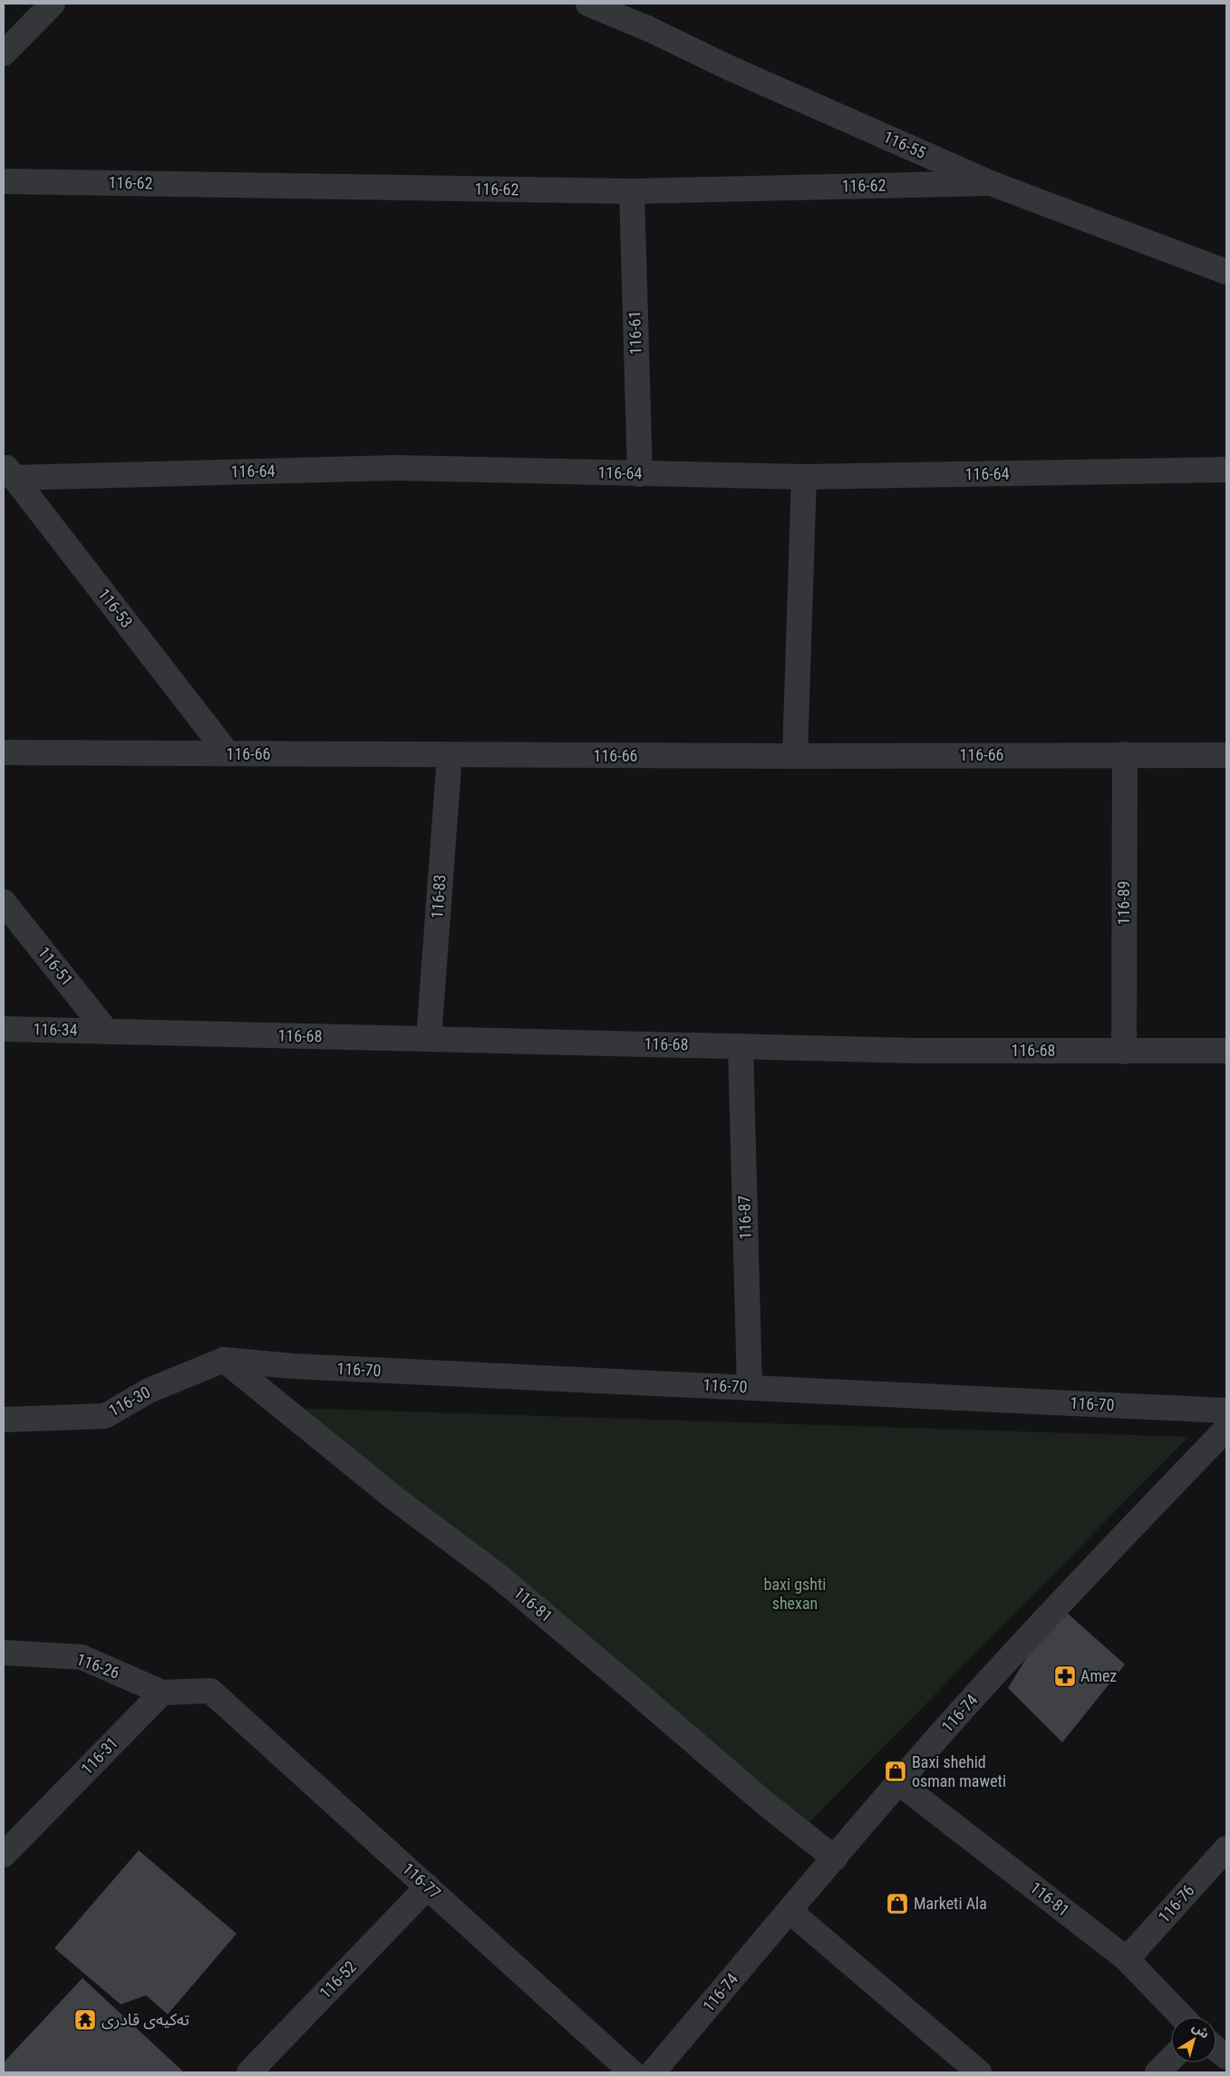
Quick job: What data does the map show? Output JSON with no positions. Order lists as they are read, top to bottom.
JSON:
{
  "streets": {
    "street": [
      "116-55",
      "116-62",
      "116-61",
      "116-64",
      "116-53",
      "116-66",
      "116-83",
      "116-89",
      "116-51",
      "116-34",
      "116-68",
      "116-87",
      "116-70",
      "116-30",
      "116-81",
      "116-26",
      "116-74",
      "116-31",
      "116-77",
      "116-76",
      "116-52"
    ]
  },
  "crossings": [
    ["116-55", "116-62"],
    ["116-62", "116-61"],
    ["116-61", "116-64"],
    ["116-64", "116-53"],
    ["116-53", "116-66"],
    ["116-66", "116-83"],
    ["116-66", "116-89"],
    ["116-83", "116-68"],
    ["116-89", "116-68"],
    ["116-51", "116-34"],
    ["116-51", "116-68"],
    ["116-34", "116-68"],
    ["116-68", "116-87"],
    ["116-87", "116-70"],
    ["116-70", "116-30"],
    ["116-70", "116-81"],
    ["116-30", "116-81"],
    ["116-81", "116-74"],
    ["116-81", "116-76"],
    ["116-26", "116-31"],
    ["116-26", "116-77"],
    ["116-31", "116-77"],
    ["116-77", "116-52"]
  ],
  "parks": ["baxi gshti shexan"],
  "places": {
    "pharmacy": ["Amez"],
    "shop": ["Baxi shehid osman maweti", "Marketi Ala"],
    "temple": ["تەکیەی قادری"]
  },
  "north": "top right"
}
